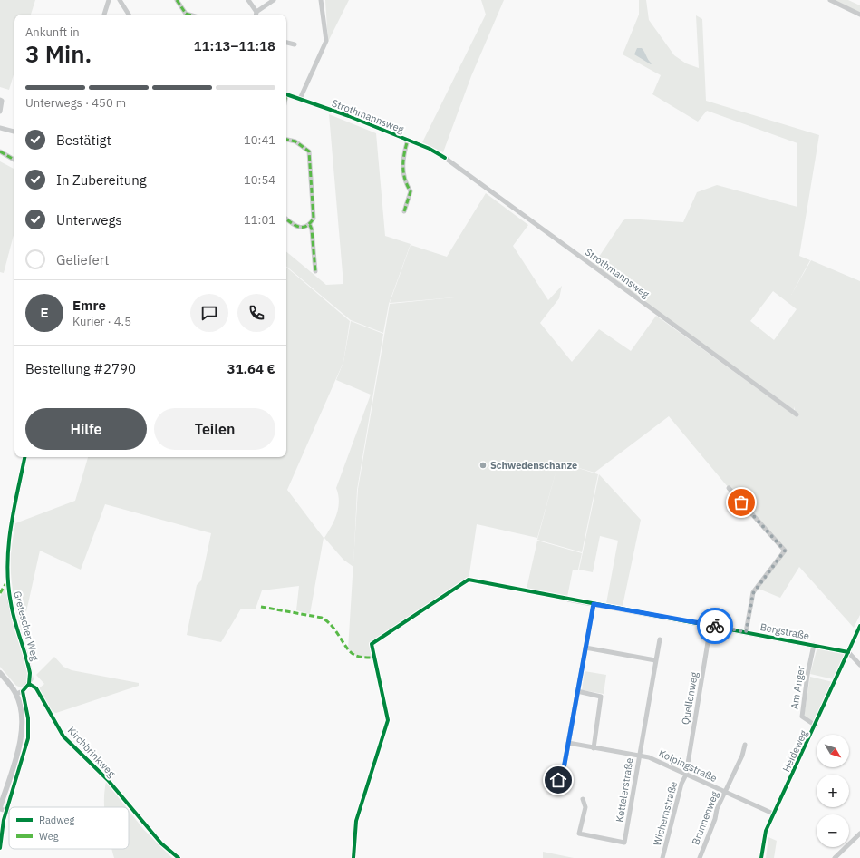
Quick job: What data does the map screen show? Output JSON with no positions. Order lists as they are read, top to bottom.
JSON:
{
  "streets": {
    "street": [
      "Strothmannsweg",
      "Gretescher Weg",
      "Bergstraße",
      "Am Anger",
      "Quellenweg",
      "Heideweg",
      "Kirchbrinkweg",
      "Kolpingstraße",
      "Kettelerstraße",
      "Wichernstraße",
      "Brunnenweg"
    ]
  },
  "crossings": [
    ["Gretescher Weg", "Kirchbrinkweg"],
    ["Bergstraße", "Am Anger"],
    ["Bergstraße", "Quellenweg"],
    ["Bergstraße", "Heideweg"],
    ["Am Anger", "Heideweg"],
    ["Quellenweg", "Kolpingstraße"],
    ["Quellenweg", "Wichernstraße"],
    ["Heideweg", "Kolpingstraße"],
    ["Kolpingstraße", "Kettelerstraße"],
    ["Kolpingstraße", "Wichernstraße"],
    ["Kolpingstraße", "Brunnenweg"]
  ],
  "places": ["Schwedenschanze"],
  "legend": ["Radweg", "Weg"],
  "north": "bottom right",
  "page": {
    "heading": ["3 Min.", "Ankunft in", "11:13–11:18"],
    "panel": [
      "Emre",
      "Kurier · 4.5",
      "Bestellung #2790",
      "31.64 €"
    ],
    "bar": "Unterwegs · 450 m",
    "list": [
      ["Bestätigt", "10:41"],
      ["In Zubereitung", "10:54"],
      ["Unterwegs", "11:01"],
      "Geliefert"
    ],
    "round": "E",
    "buttons": ["Hilfe", "Teilen"],
    "map_buttons": ["+", "−"]
  }
}
